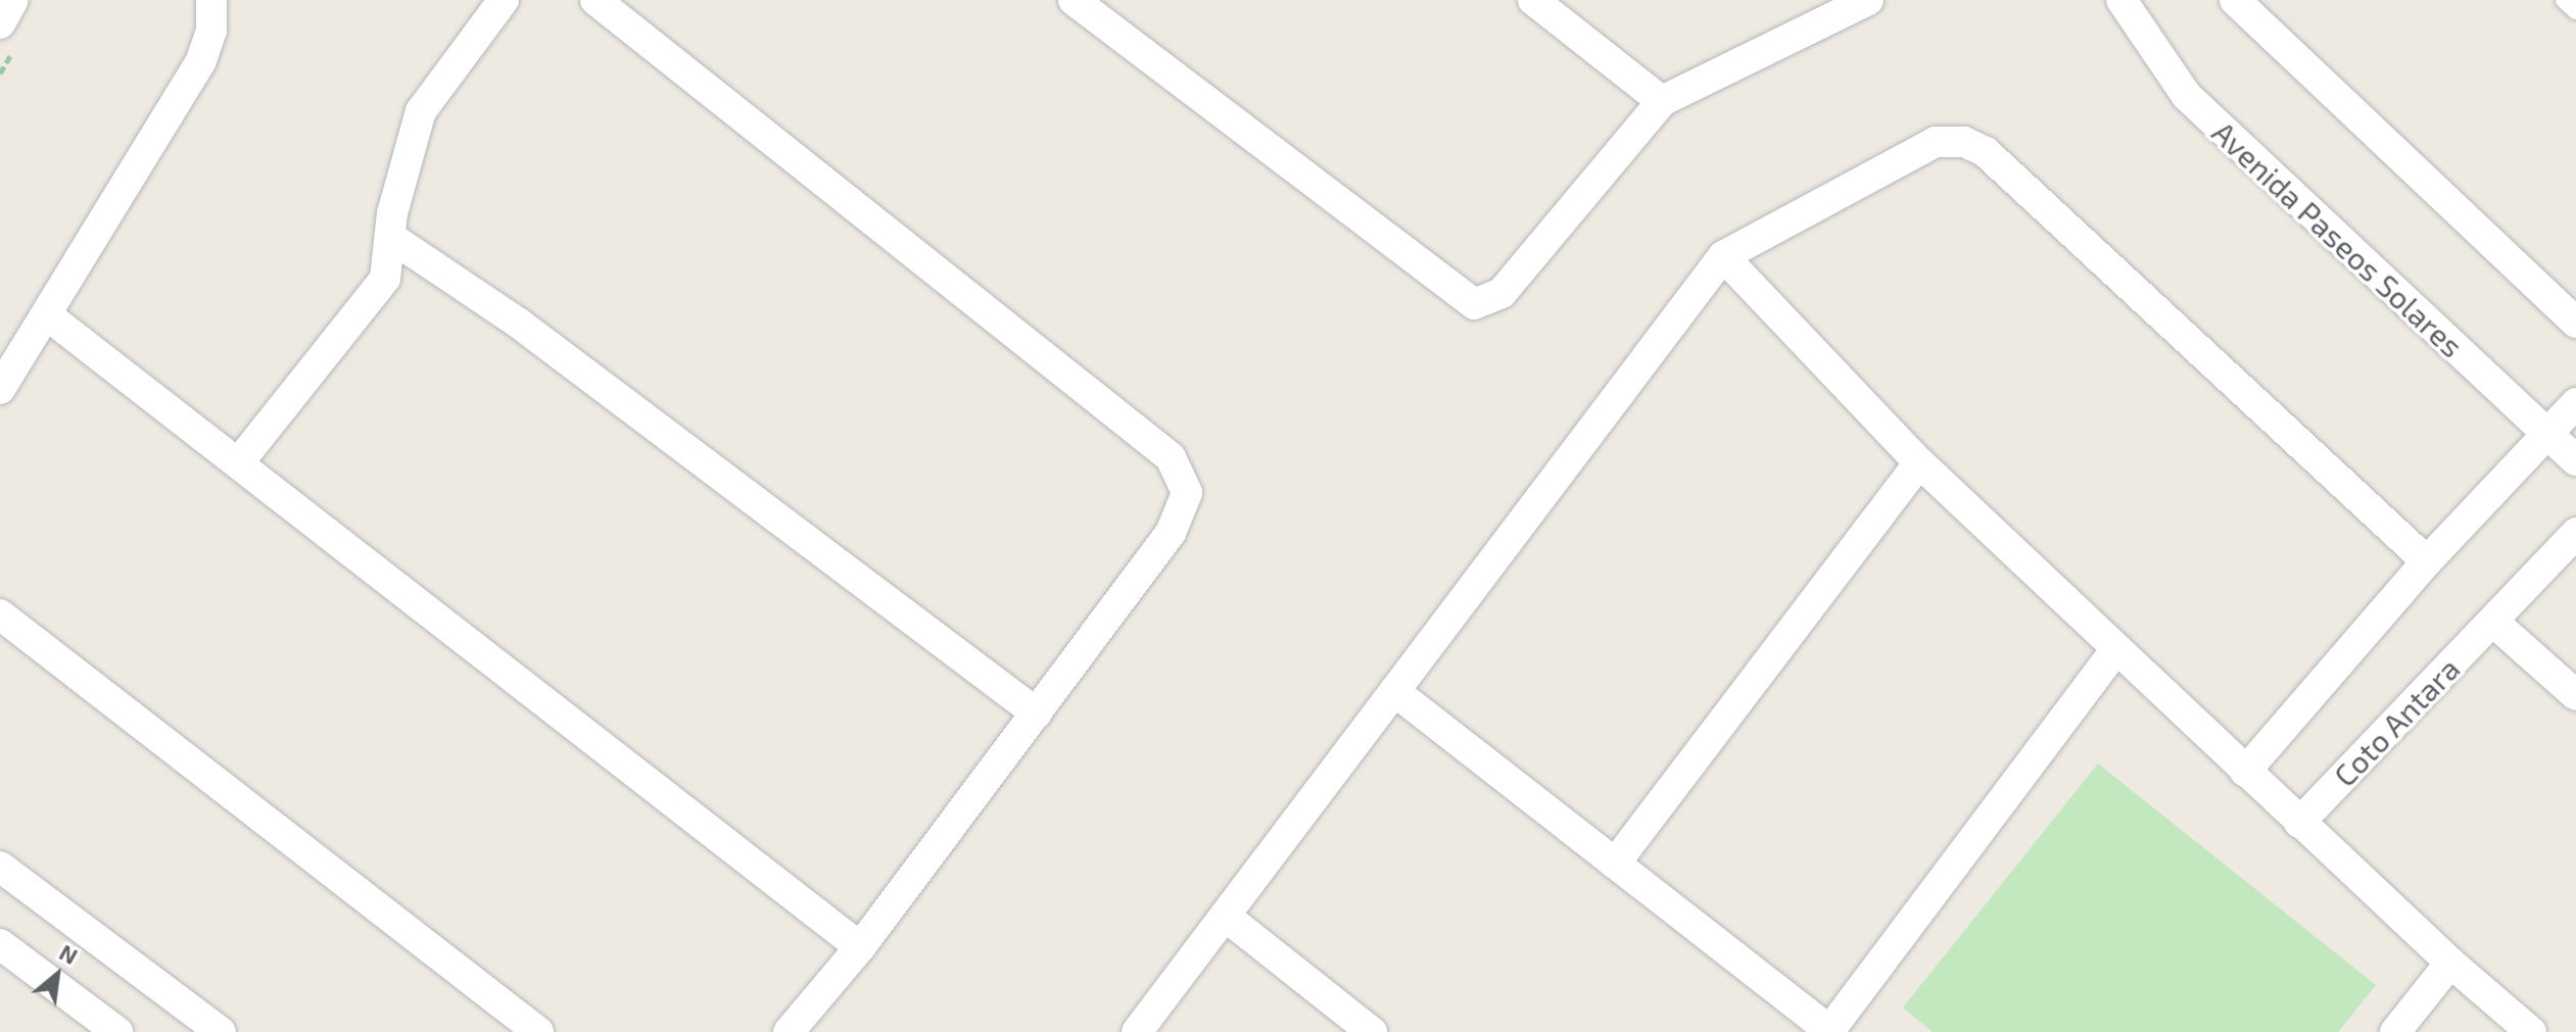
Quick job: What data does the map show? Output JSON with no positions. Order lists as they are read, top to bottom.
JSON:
{
  "streets": {
    "street": ["Avenida Paseos Solares", "Coto Antara"]
  },
  "north": "top right"
}
